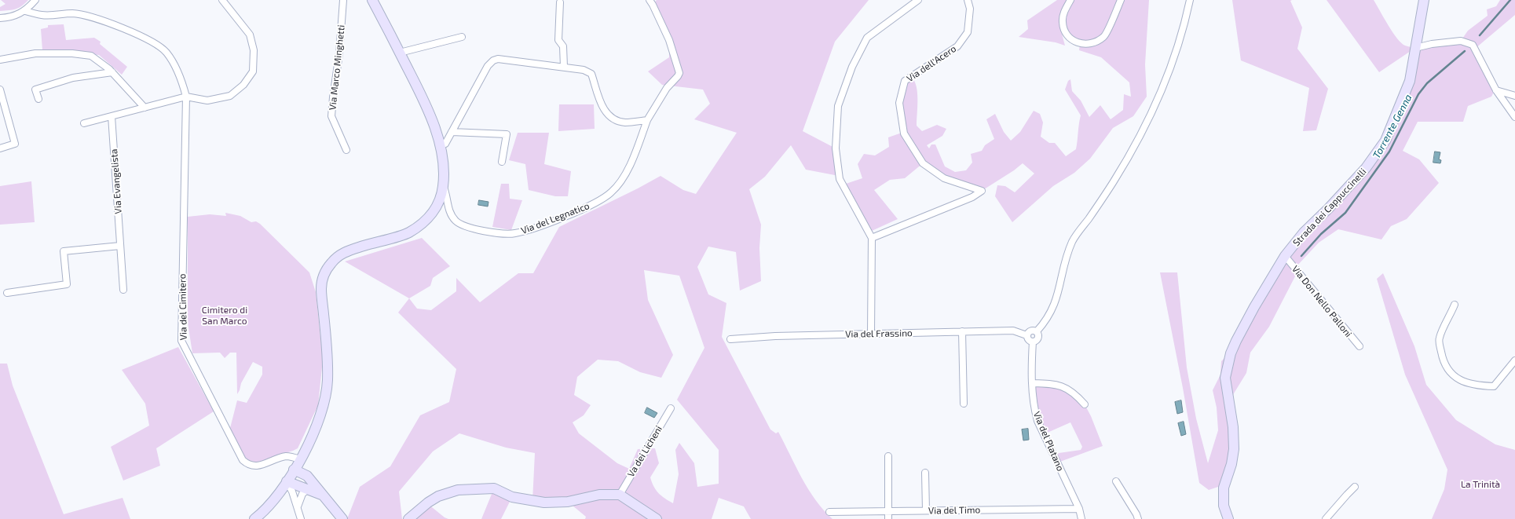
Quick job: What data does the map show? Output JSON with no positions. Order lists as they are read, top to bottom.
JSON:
{
  "streets": {
    "street": [
      "Via dell'Acero",
      "Via Marco Minghetti",
      "Via Evangelista",
      "Strada dei Cappuccinelli",
      "Via del Legnatico",
      "Via Don Nello Palloni",
      "Via del Cimitero",
      "Via del Frassino",
      "Via del Platano",
      "Va dei Licheni",
      "Via del Timo"
    ]
  },
  "crossings": [
    ["Strada dei Cappuccinelli", "Via Don Nello Palloni"],
    ["Via del Frassino", "Via del Platano"],
    ["Via del Platano", "Via del Timo"]
  ],
  "water": ["Torrente Genna"],
  "parks": ["Cimitero di San Marco", "La Trinità"]
}
